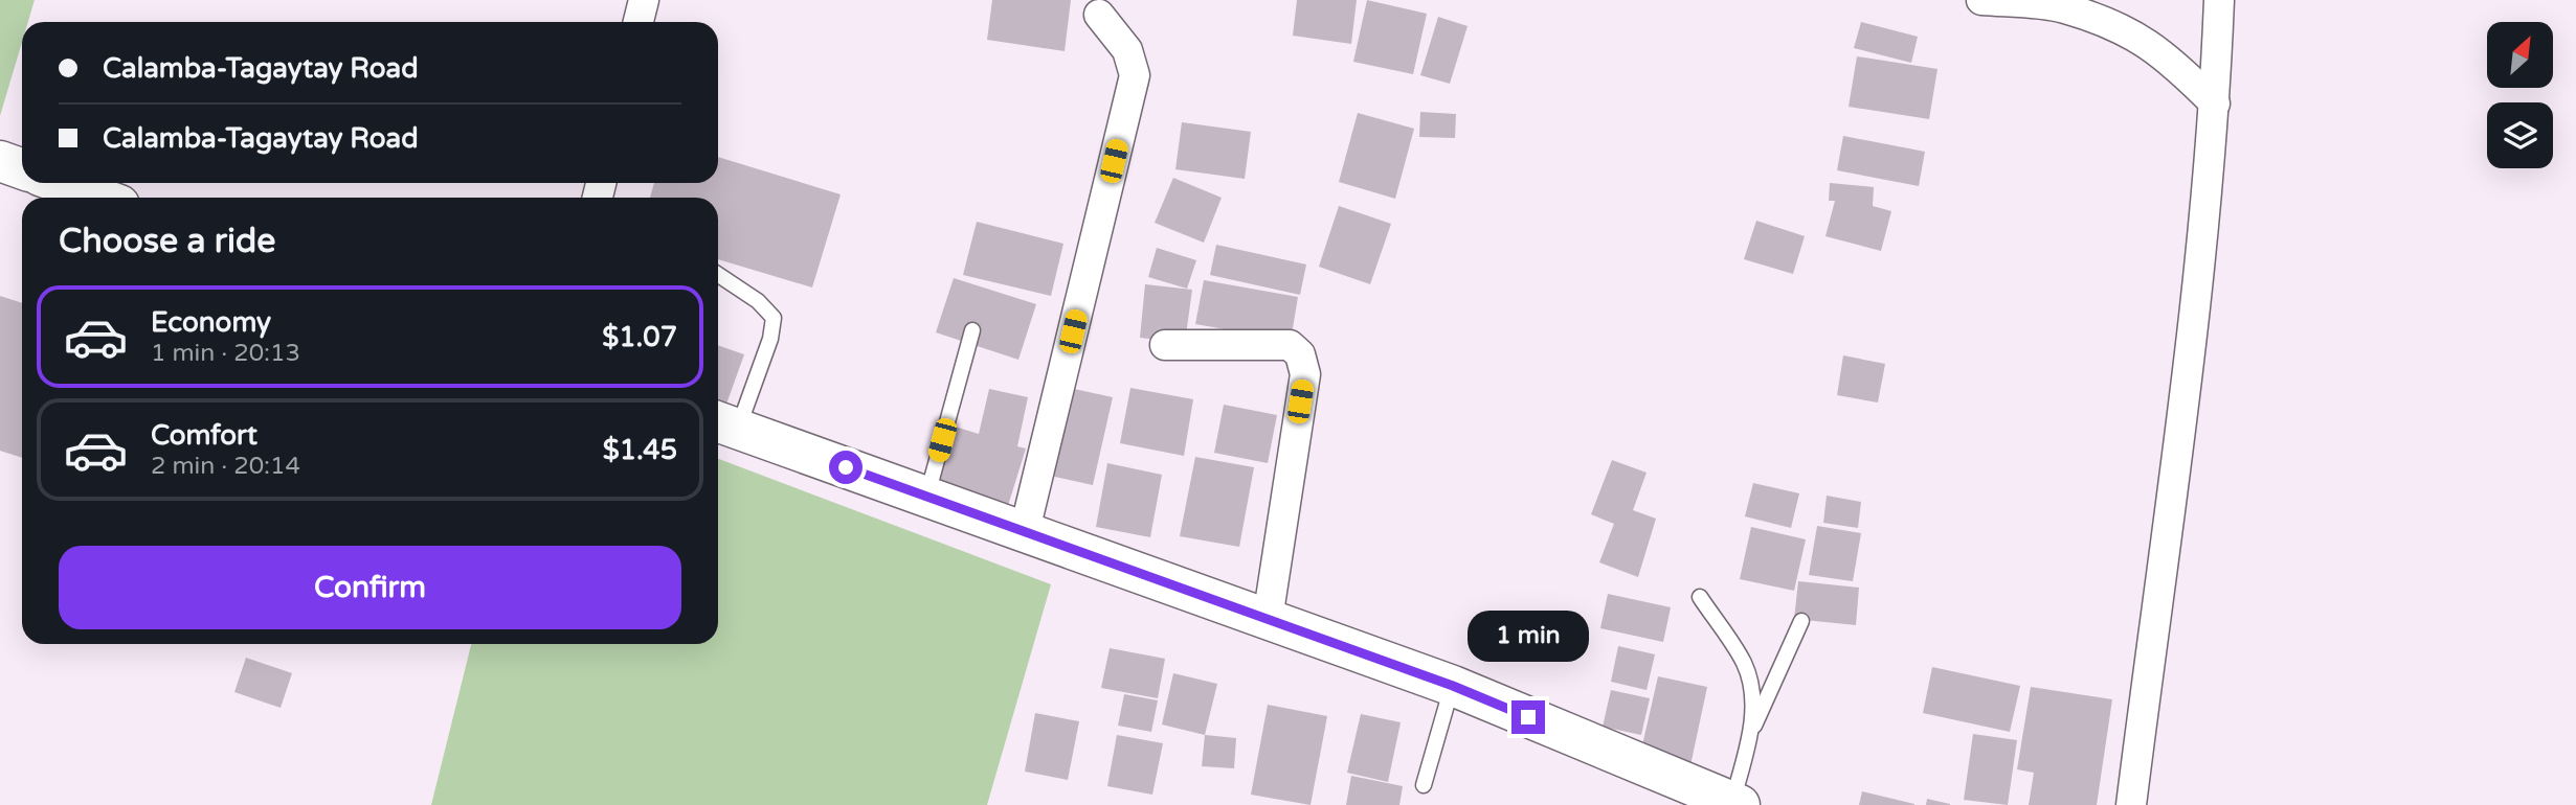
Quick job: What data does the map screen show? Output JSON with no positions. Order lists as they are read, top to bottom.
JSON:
{
  "north": "top right",
  "page": {
    "banner": ["Calamba-Tagaytay Road", "Calamba-Tagaytay Road"],
    "heading": "Choose a ride",
    "list": [
      {
        "name": "Economy",
        "note": "1 min · 20:13",
        "value": "$1.07"
      },
      {
        "name": "Comfort",
        "note": "2 min · 20:14",
        "value": "$1.45"
      }
    ],
    "buttons": "Confirm",
    "bubble": "1 min"
  }
}
